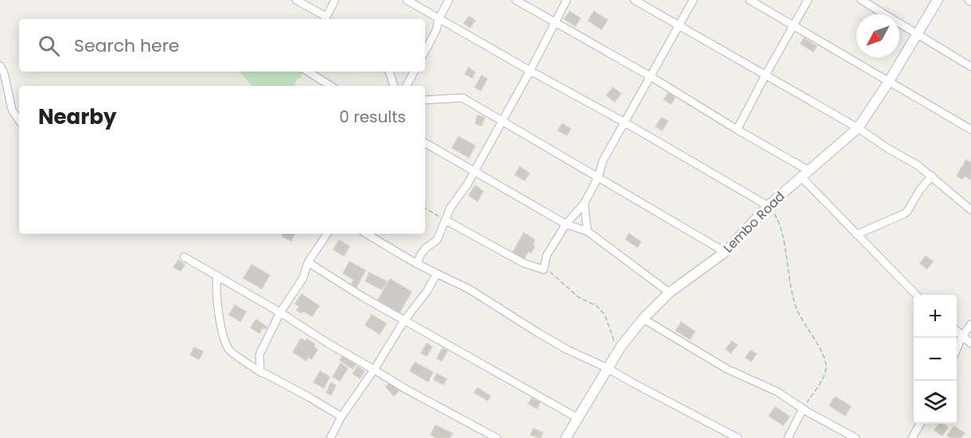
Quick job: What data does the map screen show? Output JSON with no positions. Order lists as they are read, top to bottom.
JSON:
{
  "streets": {
    "street": ["Lembo Road"]
  },
  "north": "bottom left",
  "page": {
    "search": "Search here",
    "heading": ["Nearby", "0 results"],
    "map_buttons": ["+", "−"]
  }
}
